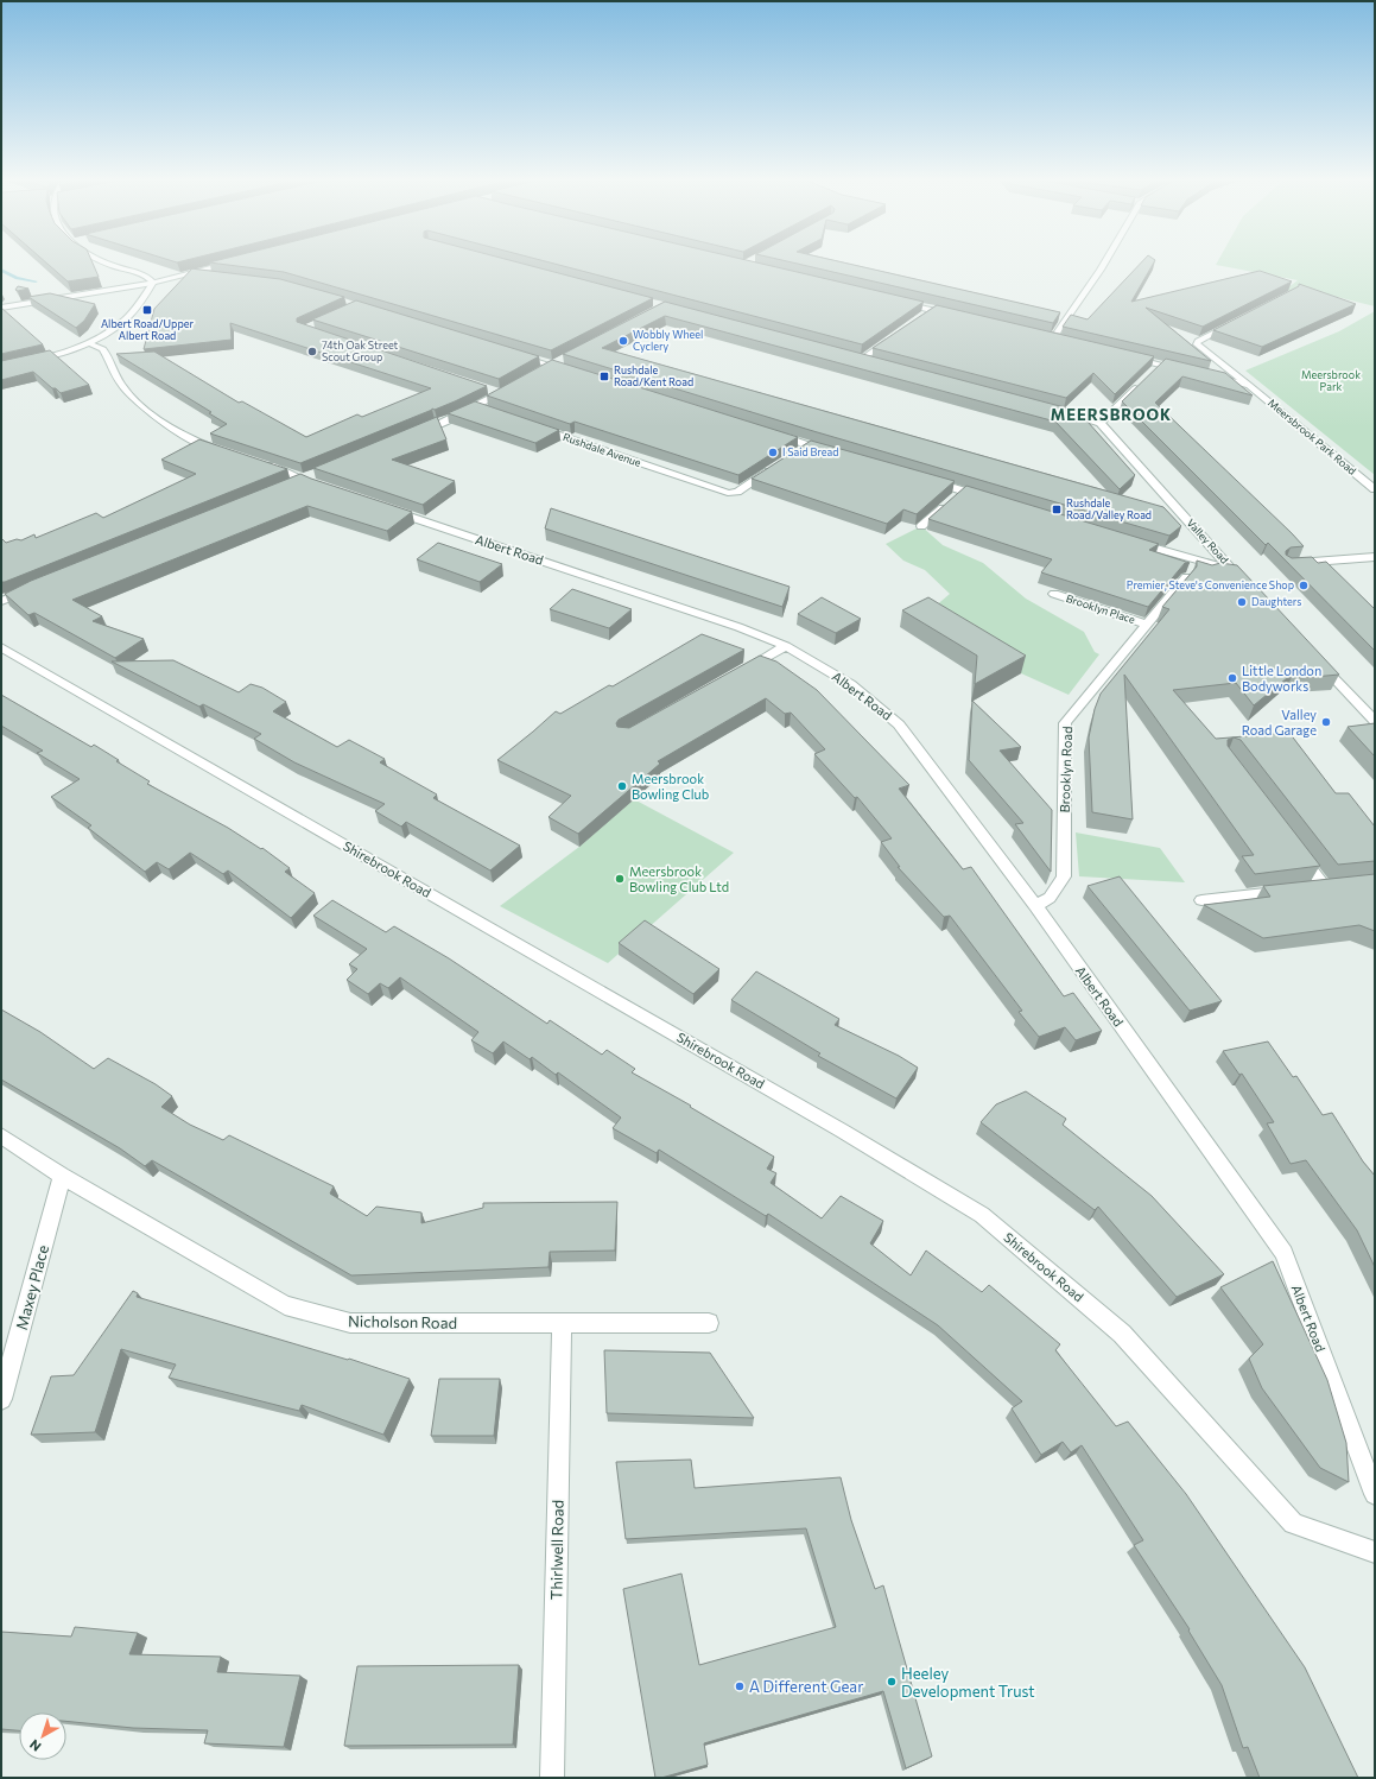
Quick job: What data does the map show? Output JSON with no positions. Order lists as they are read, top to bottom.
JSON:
{
  "streets": {
    "street": [
      "Meersbrook Park Road",
      "Rushdale Avenue",
      "Valley Road",
      "Albert Road",
      "Brooklyn Place",
      "Brooklyn Road",
      "Shirebrook Road",
      "Maxey Place",
      "Nicholson Road",
      "Thirlwell Road"
    ]
  },
  "crossings": [
    ["Albert Road", "Brooklyn Road"],
    ["Brooklyn Place", "Brooklyn Road"],
    ["Maxey Place", "Nicholson Road"],
    ["Nicholson Road", "Thirlwell Road"]
  ],
  "districts": ["MEERSBROOK"],
  "parks": ["Meersbrook Park"],
  "places": {
    "transit": ["Albert Road/Upper Albert Road", "Rushdale Road/Kent Road", "Rushdale Road/Valley Road"],
    "other": [
      "Wobbly Wheel Cyclery",
      "74th Oak Street Scout Group",
      "I Said Bread",
      "Premier, Steve's Convenience Shop",
      "Daughters",
      "Little London Bodyworks",
      "Valley Road Garage",
      "Meersbrook Bowling Club",
      "Meersbrook Bowling Club Ltd",
      "Heeley Development Trust",
      "A Different Gear"
    ]
  },
  "north": "bottom left"
}
